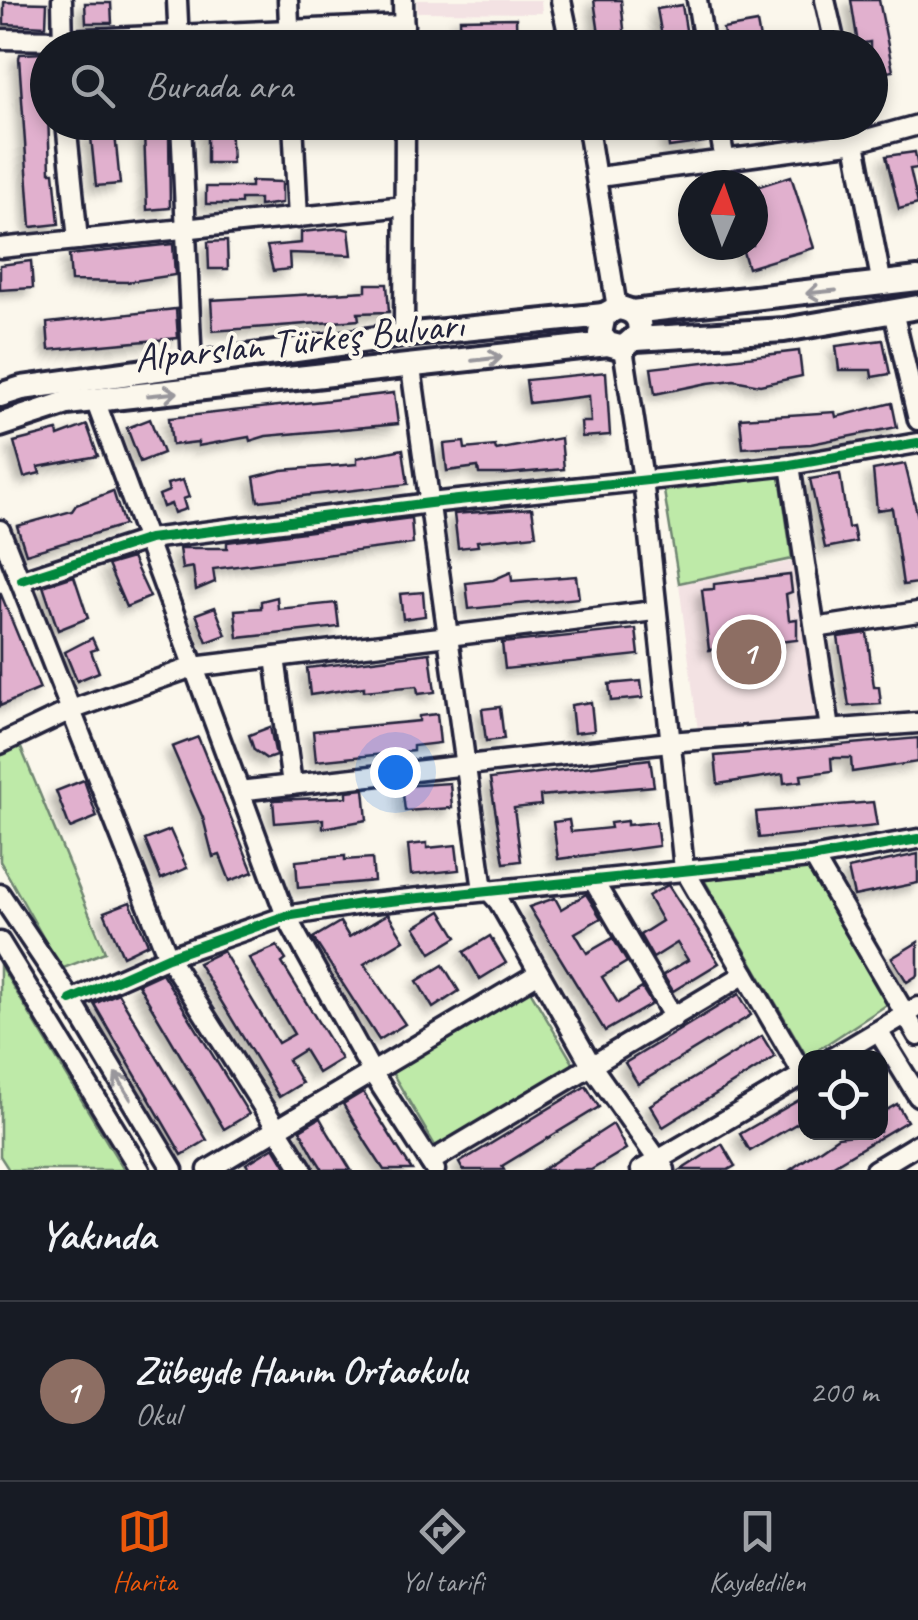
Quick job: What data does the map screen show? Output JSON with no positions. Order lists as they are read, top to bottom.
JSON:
{
  "streets": {
    "main road": ["Alparslan Türkeş Bulvarı"]
  },
  "north": "top",
  "page": {
    "search": "Burada ara",
    "pins": "1",
    "heading": "Yakında",
    "list": [
      {
        "mark": "1",
        "name": "Zübeyde Hanım Ortaokulu",
        "note": "Okul",
        "value": "200 m"
      }
    ],
    "nav": ["Harita", "Yol tarifi", "Kaydedilen"]
  }
}
